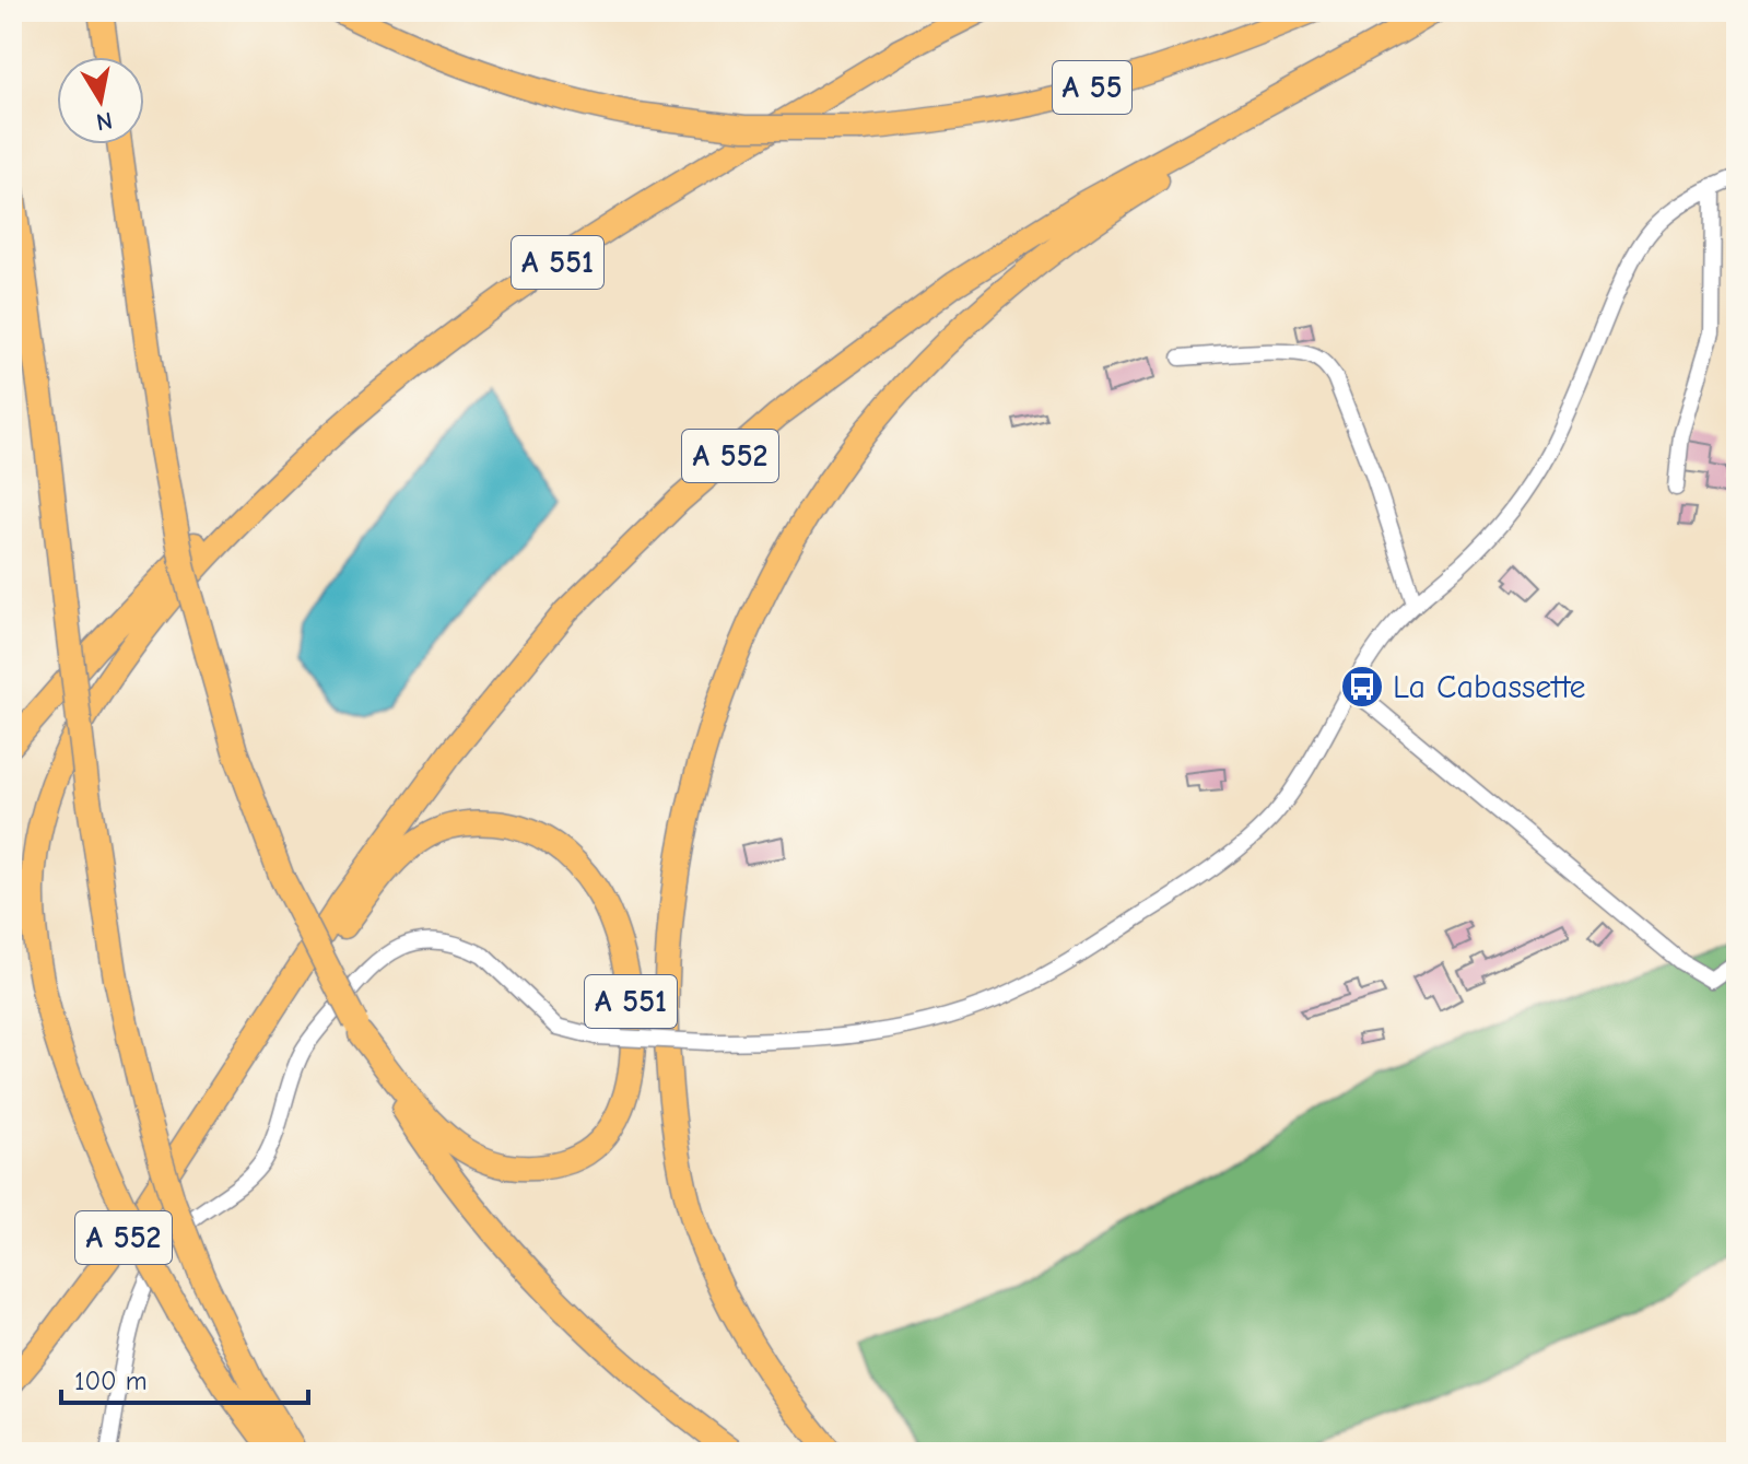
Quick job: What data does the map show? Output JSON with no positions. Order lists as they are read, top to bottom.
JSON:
{
  "streets": {
    "highway": ["A 55", "A 551", "A 552"]
  },
  "crossings": [
    ["A 551", "A 552"]
  ],
  "places": {
    "bus stop": ["La Cabassette"]
  },
  "scale_bar": "100 m",
  "north": "bottom"
}
